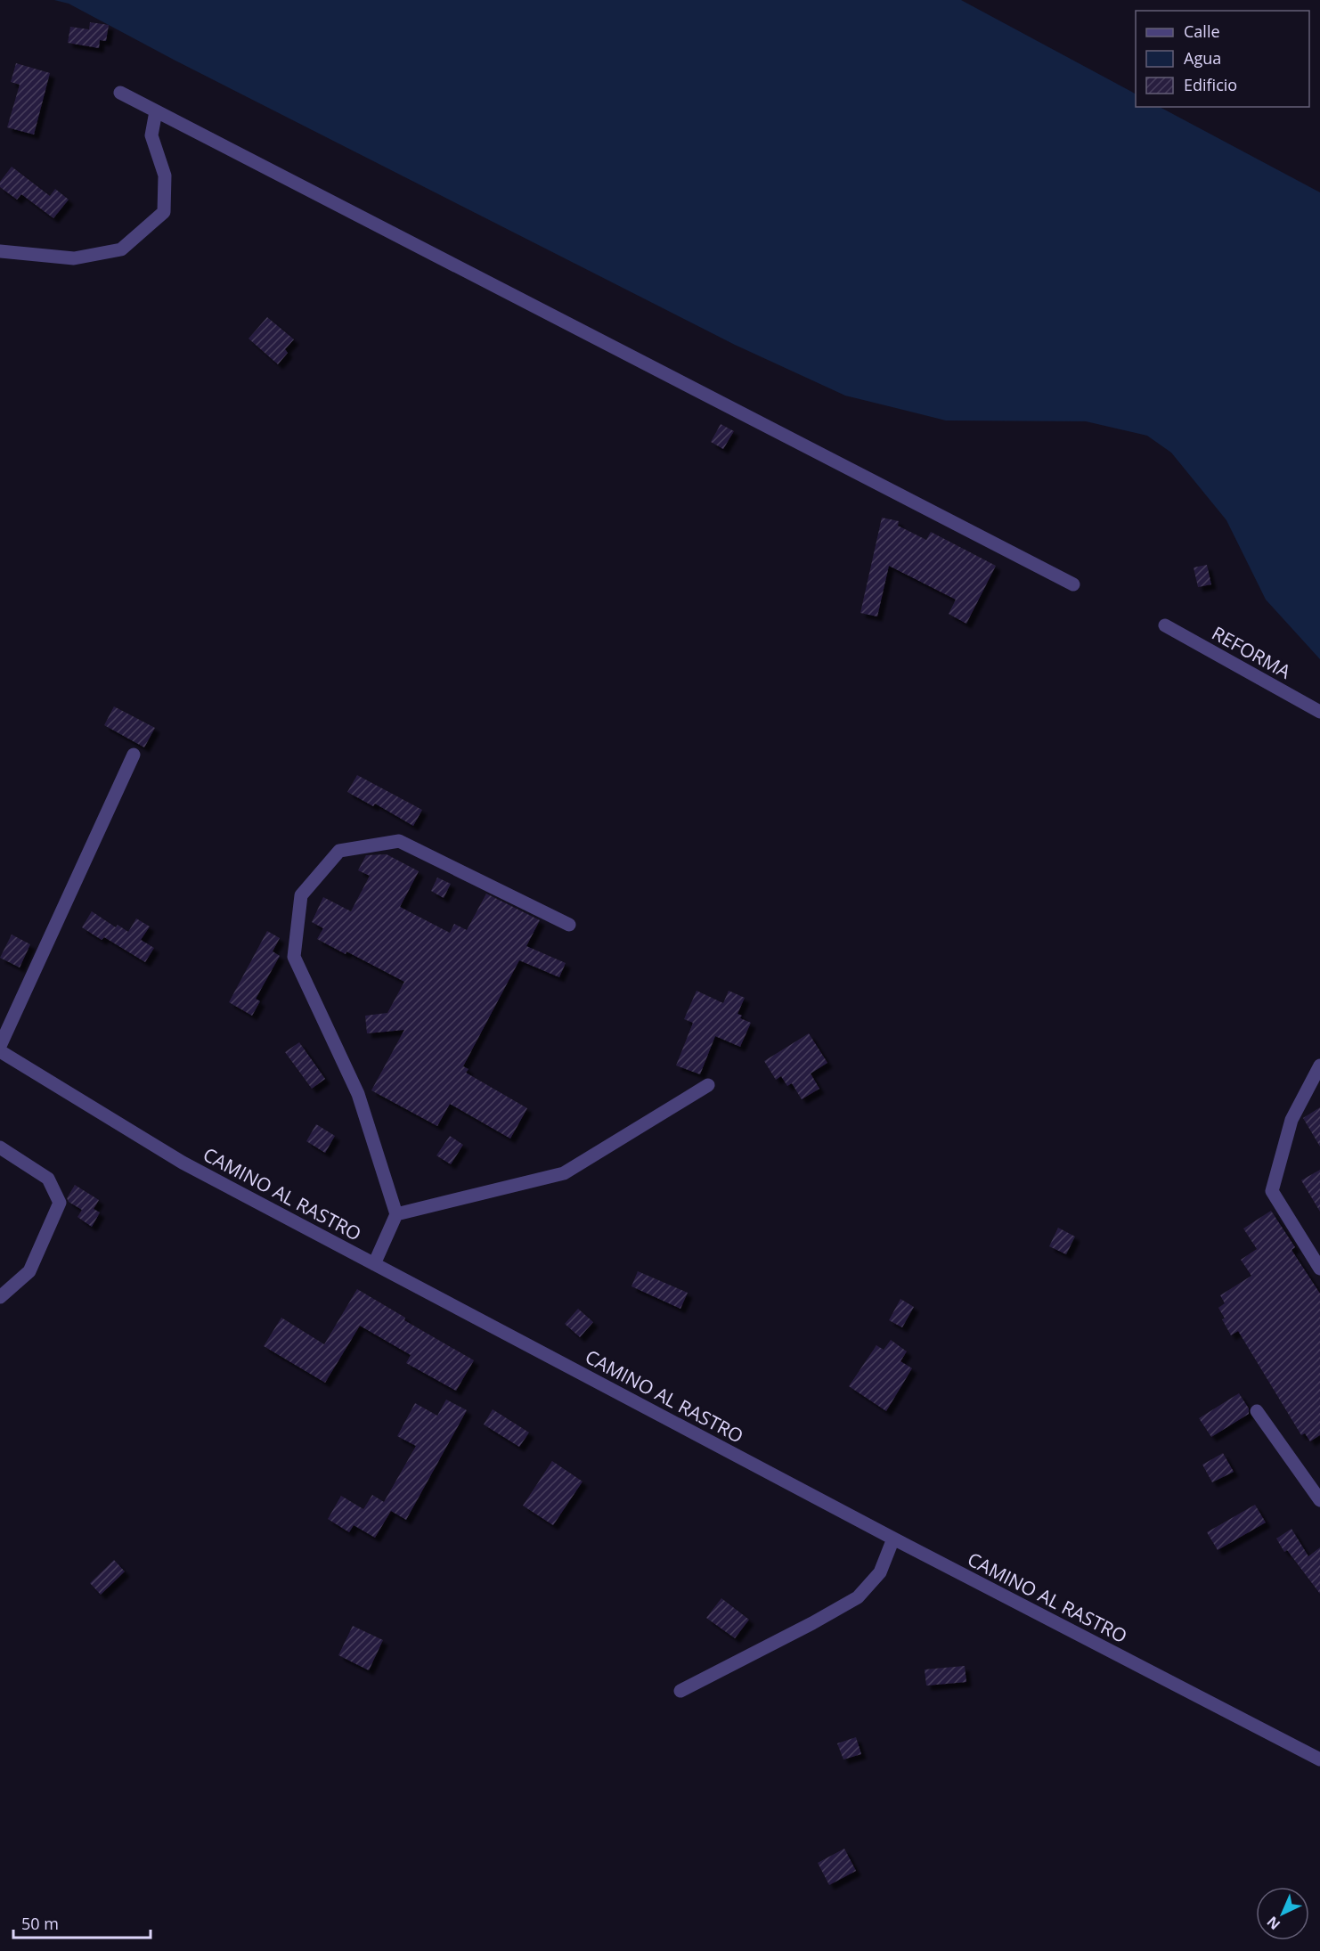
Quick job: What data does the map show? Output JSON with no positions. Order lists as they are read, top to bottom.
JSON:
{
  "streets": {
    "street": ["REFORMA", "CAMINO AL RASTRO"]
  },
  "legend": ["Calle", "Agua", "Edificio"],
  "scale_bar": "50 m",
  "north": "bottom left"
}
